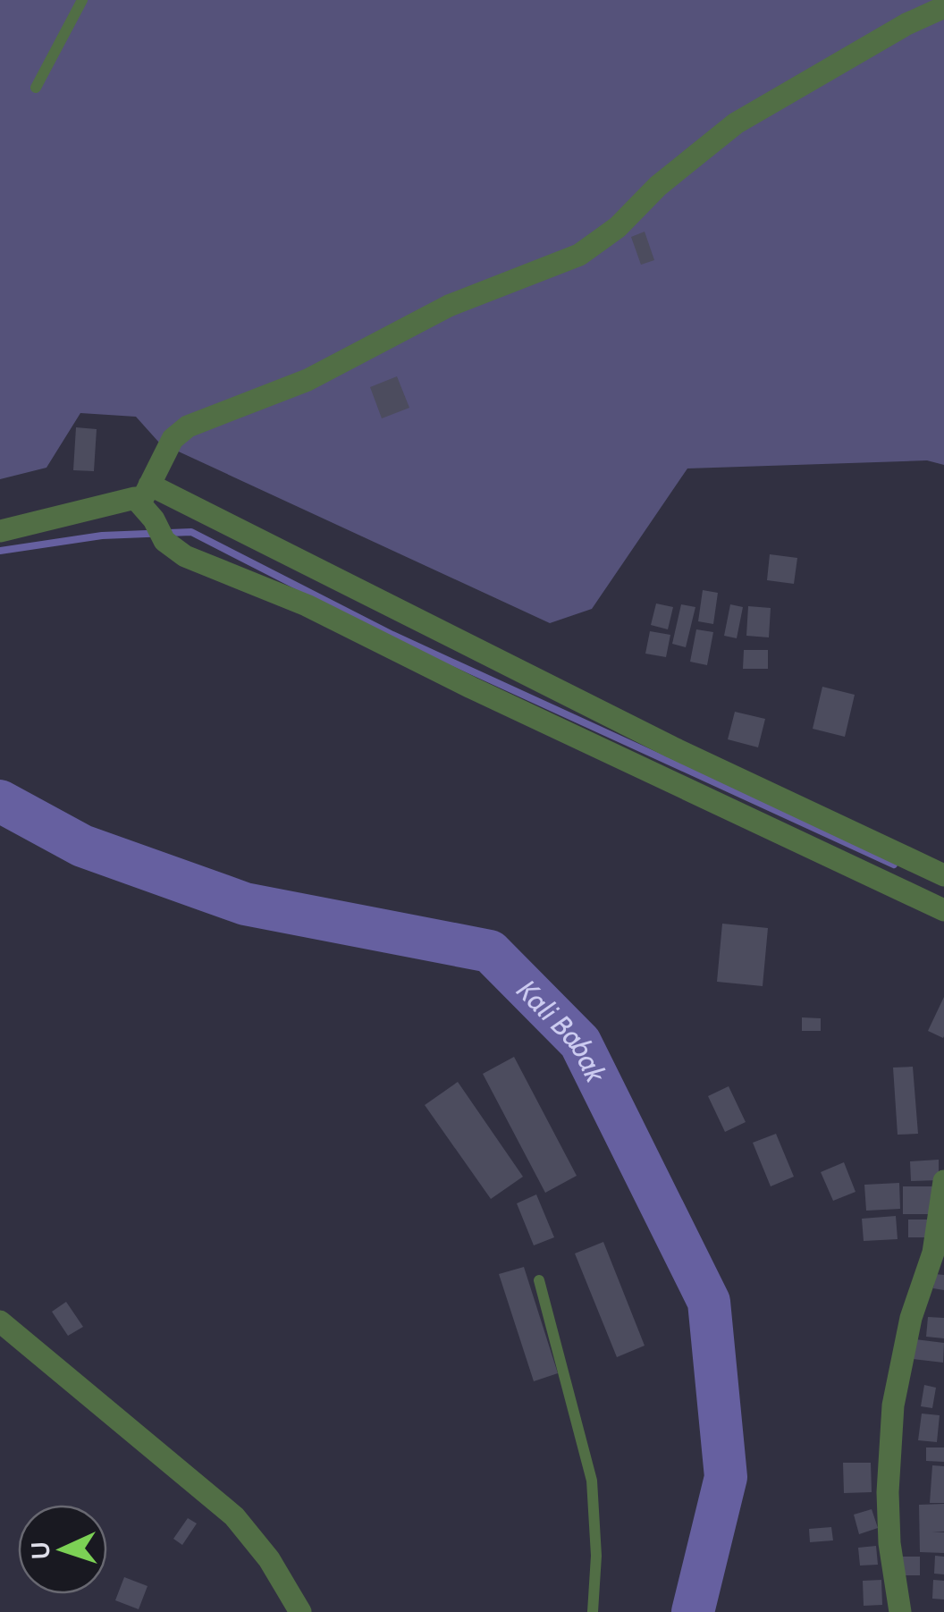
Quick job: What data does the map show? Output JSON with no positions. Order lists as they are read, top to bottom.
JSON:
{
  "water": ["Kali Babak"],
  "north": "left"
}
